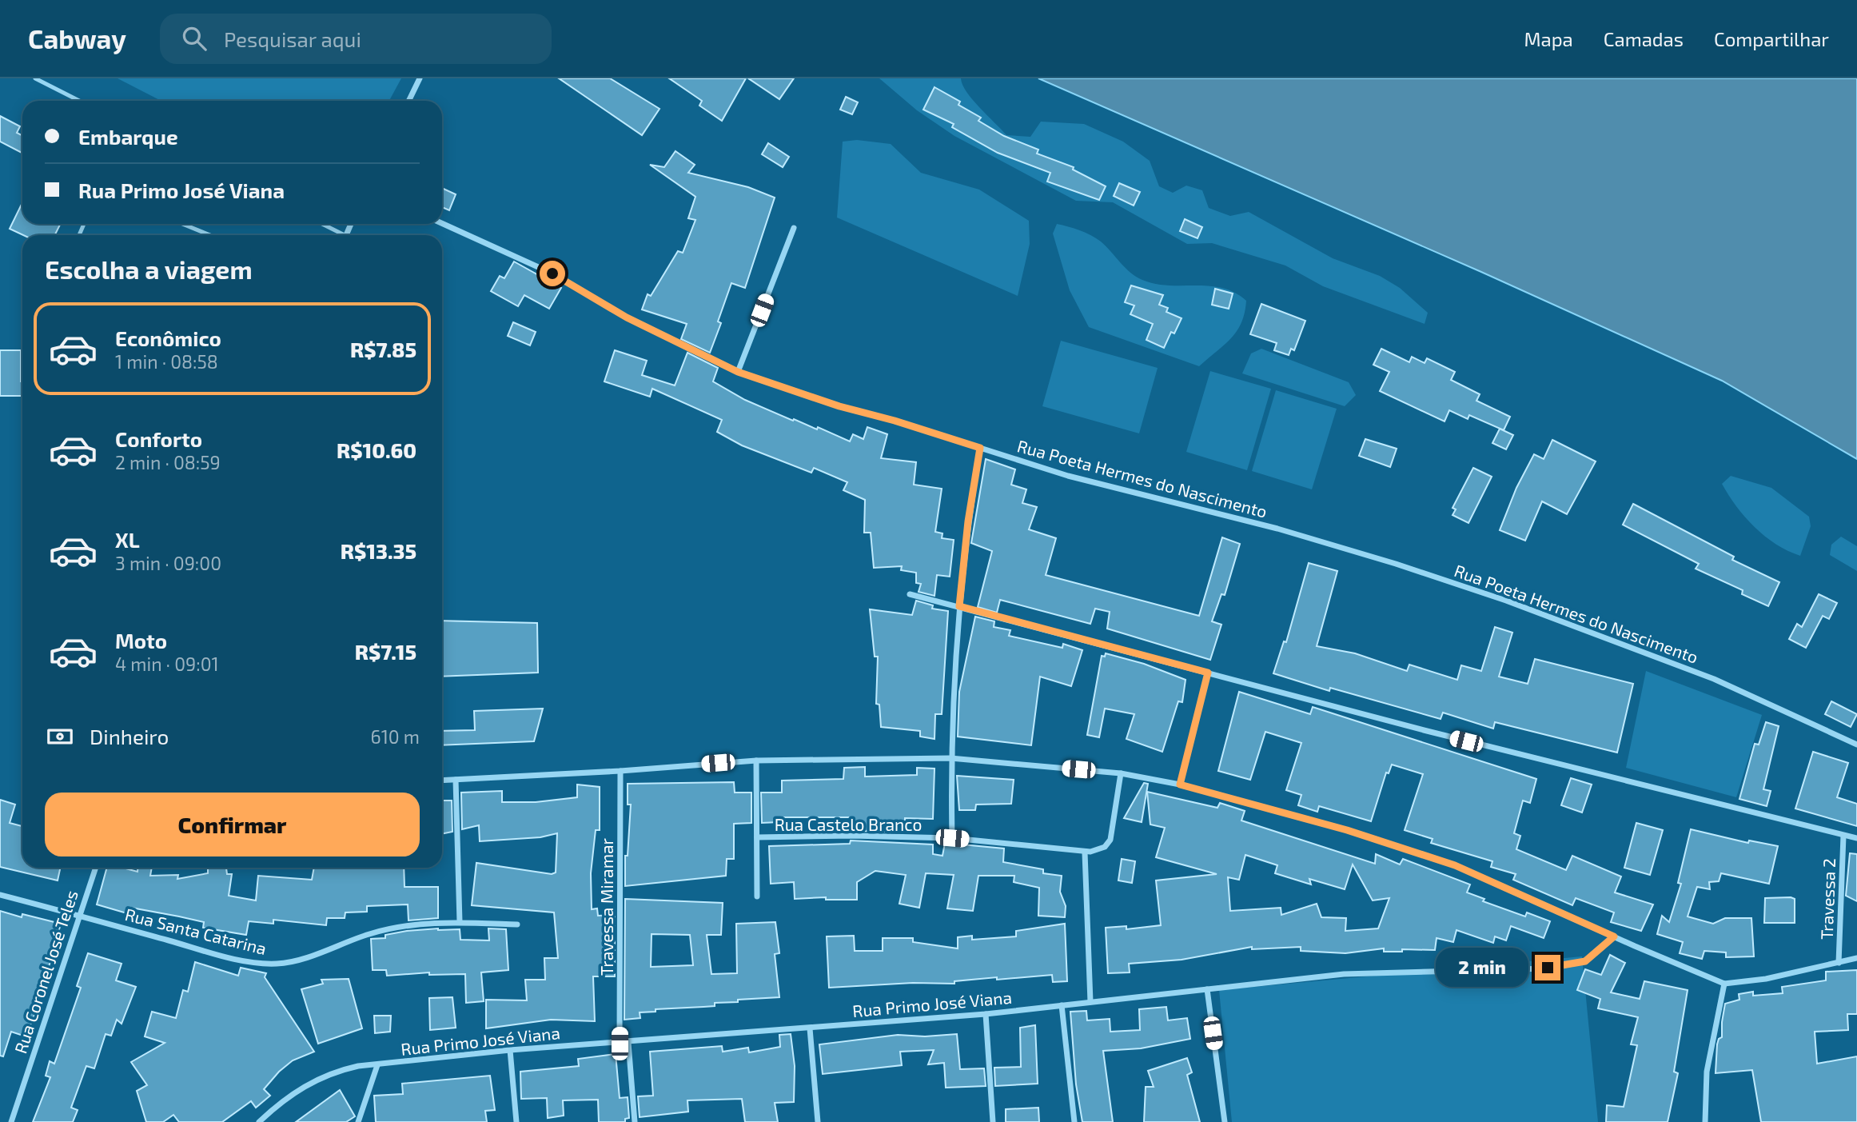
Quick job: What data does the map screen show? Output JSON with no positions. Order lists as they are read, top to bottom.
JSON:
{
  "streets": {
    "street": [
      "Rua Poeta Hermes do Nascimento",
      "Rua Castelo Branco",
      "Travessa 2",
      "Travessa Miramar",
      "Rua Santa Catarina",
      "Rua Coronel José Teles",
      "Rua Primo José Viana"
    ]
  },
  "crossings": [
    ["Travessa Miramar", "Rua Primo José Viana"],
    ["Rua Santa Catarina", "Rua Coronel José Teles"]
  ],
  "page": {
    "header": "Cabway",
    "search": "Pesquisar aqui",
    "nav": ["Mapa", "Camadas", "Compartilhar"],
    "banner": ["Embarque", "Rua Primo José Viana"],
    "heading": "Escolha a viagem",
    "list": [
      {
        "name": "Econômico",
        "note": "1 min · 08:58",
        "value": "R$7.85"
      },
      {
        "name": "Conforto",
        "note": "2 min · 08:59",
        "value": "R$10.60"
      },
      {
        "name": "XL",
        "note": "3 min · 09:00",
        "value": "R$13.35"
      },
      {
        "name": "Moto",
        "note": "4 min · 09:01",
        "value": "R$7.15"
      }
    ],
    "pay": ["Dinheiro", "610 m"],
    "buttons": "Confirmar",
    "bubble": "2 min"
  }
}
